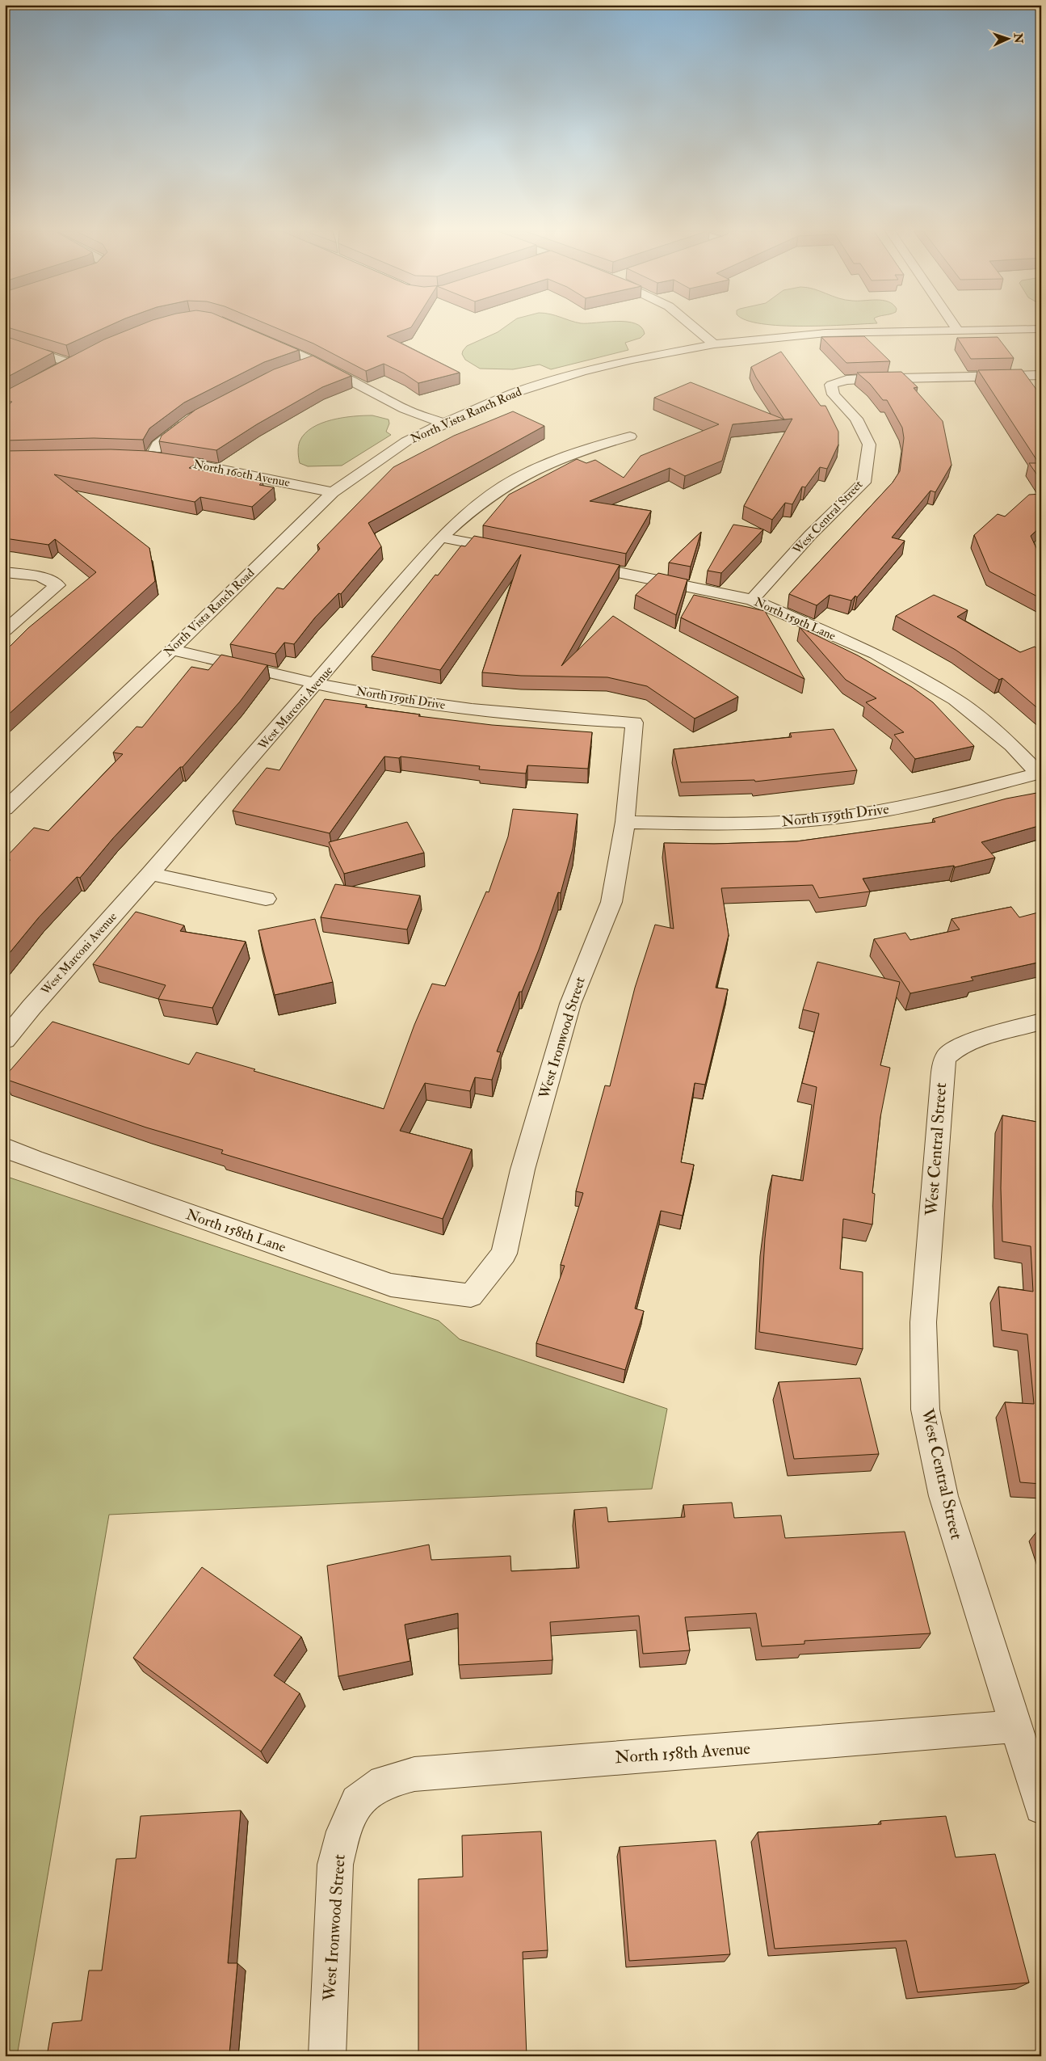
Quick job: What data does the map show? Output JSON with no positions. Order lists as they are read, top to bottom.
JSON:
{
  "streets": {
    "street": [
      "North Vista Ranch Road",
      "North 160th Avenue",
      "West Central Street",
      "North 159th Lane",
      "North 159th Drive",
      "West Marconi Avenue",
      "West Ironwood Street",
      "North 158th Lane",
      "North 158th Avenue"
    ]
  },
  "crossings": [
    ["North Vista Ranch Road", "North 160th Avenue"],
    ["North Vista Ranch Road", "North 159th Drive"],
    ["West Central Street", "North 159th Lane"],
    ["West Central Street", "North 158th Avenue"],
    ["North 159th Lane", "North 159th Drive"],
    ["North 159th Drive", "West Marconi Avenue"],
    ["North 159th Drive", "West Ironwood Street"],
    ["West Ironwood Street", "North 158th Lane"],
    ["West Ironwood Street", "North 158th Avenue"]
  ],
  "north": "right"
}
